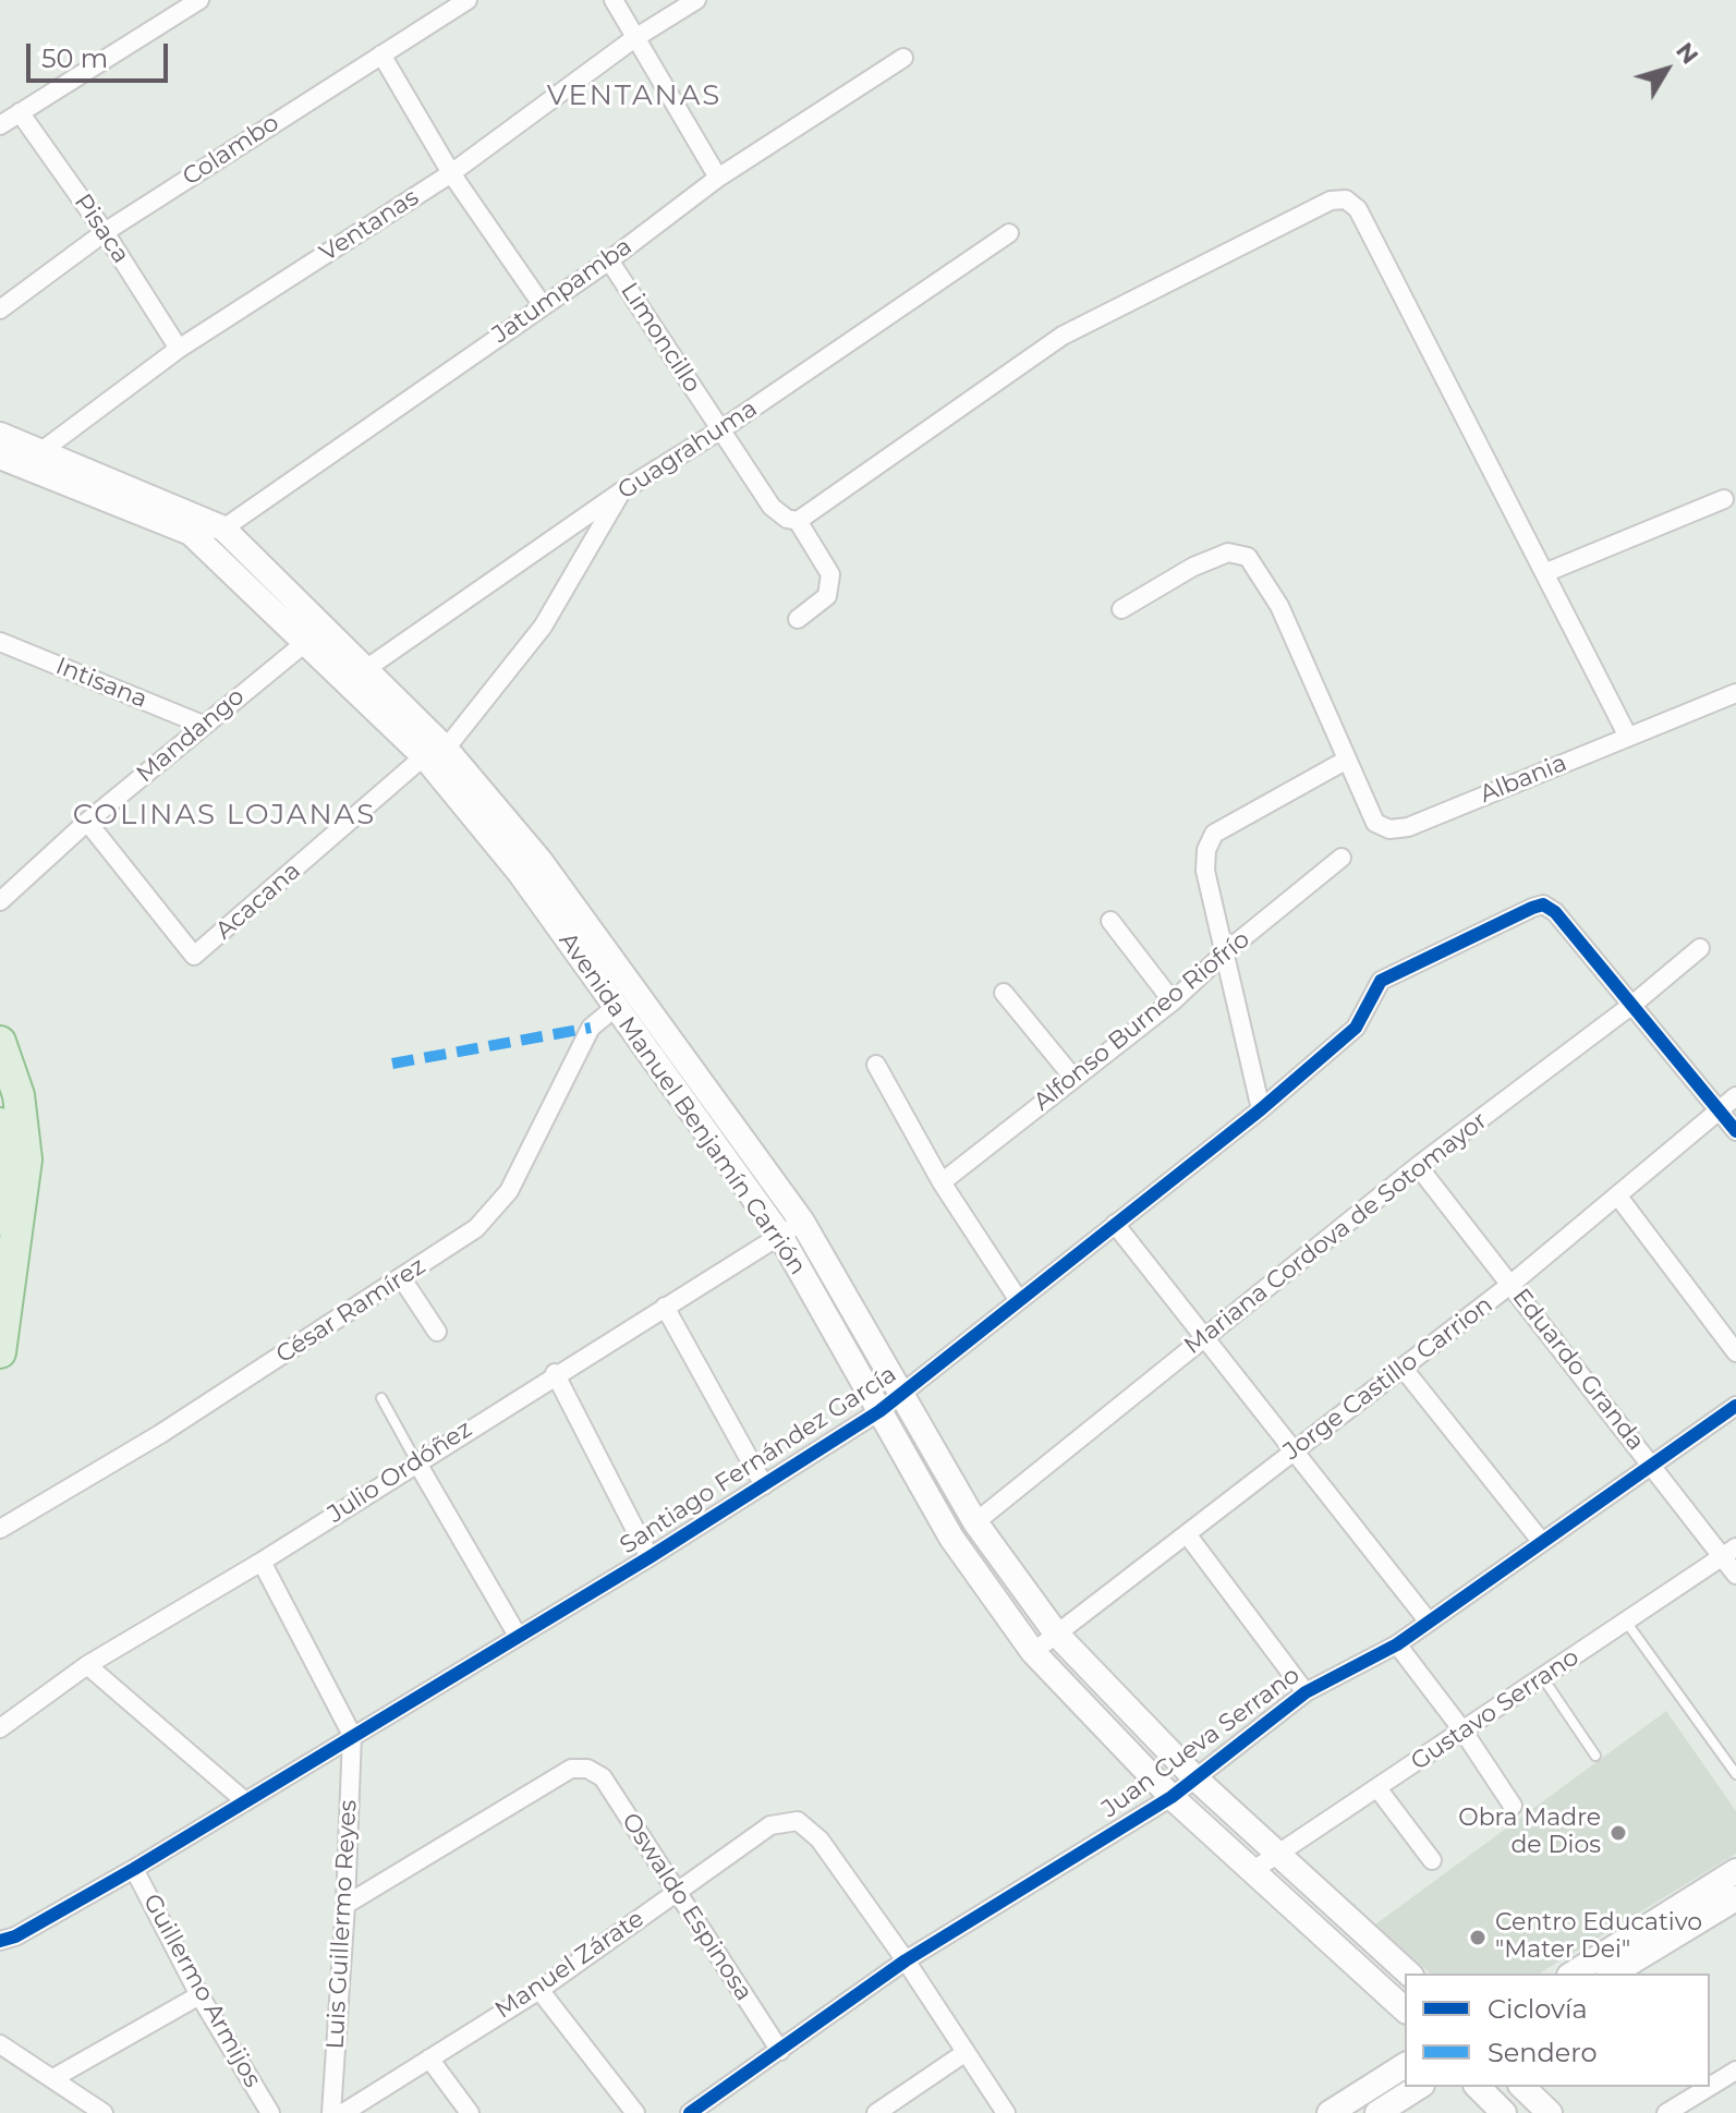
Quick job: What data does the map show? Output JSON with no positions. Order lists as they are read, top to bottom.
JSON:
{
  "streets": {
    "main road": ["Avenida Manuel Benjamín Carrión"],
    "street": [
      "Colambo",
      "Ventanas",
      "Pisaca",
      "Jatumpamba",
      "Limoncillo",
      "Guagrahuma",
      "Intisana",
      "Mandango",
      "Albania",
      "Acacana",
      "Alfonso Burneo Riofrío",
      "Mariana Cordova de Sotomayor",
      "César Ramírez",
      "Eduardo Granda",
      "Jorge Castillo Carrion",
      "Santiago Fernández García",
      "Julio Ordóñez",
      "Gustavo Serrano",
      "Juan Cueva Serrano",
      "Oswaldo Espinosa",
      "Luis Guillermo Reyes",
      "Manuel Zárate",
      "Guillermo Armijos"
    ]
  },
  "crossings": [
    ["Colambo", "Pisaca"],
    ["Ventanas", "Pisaca"],
    ["Ventanas", "Avenida Manuel Benjamín Carrión"],
    ["Jatumpamba", "Limoncillo"],
    ["Jatumpamba", "Avenida Manuel Benjamín Carrión"],
    ["Limoncillo", "Guagrahuma"],
    ["Guagrahuma", "Acacana"],
    ["Guagrahuma", "Avenida Manuel Benjamín Carrión"],
    ["Intisana", "Mandango"],
    ["Mandango", "Acacana"],
    ["Mandango", "Avenida Manuel Benjamín Carrión"],
    ["Acacana", "Avenida Manuel Benjamín Carrión"],
    ["Avenida Manuel Benjamín Carrión", "Mariana Cordova de Sotomayor"],
    ["Avenida Manuel Benjamín Carrión", "César Ramírez"],
    ["Avenida Manuel Benjamín Carrión", "Jorge Castillo Carrion"],
    ["Avenida Manuel Benjamín Carrión", "Santiago Fernández García"],
    ["Avenida Manuel Benjamín Carrión", "Julio Ordóñez"],
    ["Avenida Manuel Benjamín Carrión", "Gustavo Serrano"],
    ["Avenida Manuel Benjamín Carrión", "Juan Cueva Serrano"],
    ["Mariana Cordova de Sotomayor", "Eduardo Granda"],
    ["Mariana Cordova de Sotomayor", "Santiago Fernández García"],
    ["Eduardo Granda", "Jorge Castillo Carrion"],
    ["Eduardo Granda", "Gustavo Serrano"],
    ["Eduardo Granda", "Juan Cueva Serrano"],
    ["Santiago Fernández García", "Luis Guillermo Reyes"],
    ["Santiago Fernández García", "Guillermo Armijos"],
    ["Juan Cueva Serrano", "Oswaldo Espinosa"],
    ["Juan Cueva Serrano", "Manuel Zárate"],
    ["Oswaldo Espinosa", "Luis Guillermo Reyes"],
    ["Oswaldo Espinosa", "Manuel Zárate"]
  ],
  "districts": ["VENTANAS", "COLINAS LOJANAS"],
  "places": ["Obra Madre de Dios", "Centro Educativo \"Mater Dei\""],
  "legend": ["Ciclovía", "Sendero"],
  "scale_bar": "50 m",
  "north": "top right"
}
